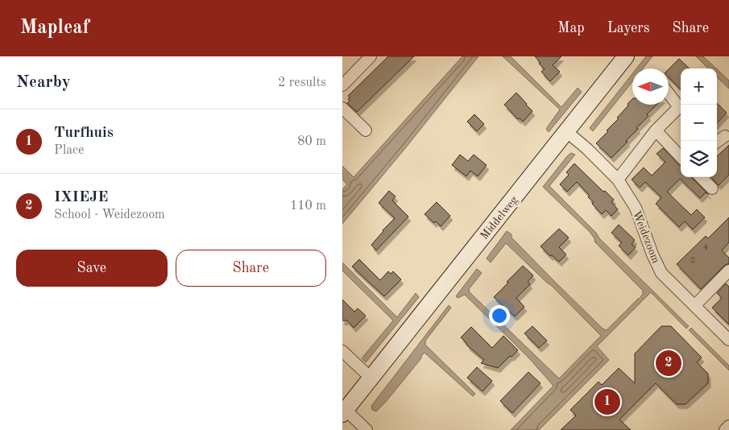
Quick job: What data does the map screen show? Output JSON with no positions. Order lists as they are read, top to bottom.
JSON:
{
  "streets": {
    "street": ["Middelweg", "Weidezoom"]
  },
  "crossings": [
    ["Middelweg", "Weidezoom"]
  ],
  "house_numbers": ["4", "2"],
  "north": "left",
  "page": {
    "header": "Mapleaf",
    "nav": ["Map", "Layers", "Share"],
    "heading": ["Nearby", "2 results"],
    "map_buttons": ["+", "−"],
    "list": [
      {
        "mark": "1",
        "name": "Turfhuis",
        "note": "Place",
        "value": "80 m"
      },
      {
        "mark": "2",
        "name": "IXIEJE",
        "note": "School · Weidezoom",
        "value": "110 m"
      }
    ],
    "buttons": ["Save", "Share"],
    "pins": ["2", "1"]
  }
}
